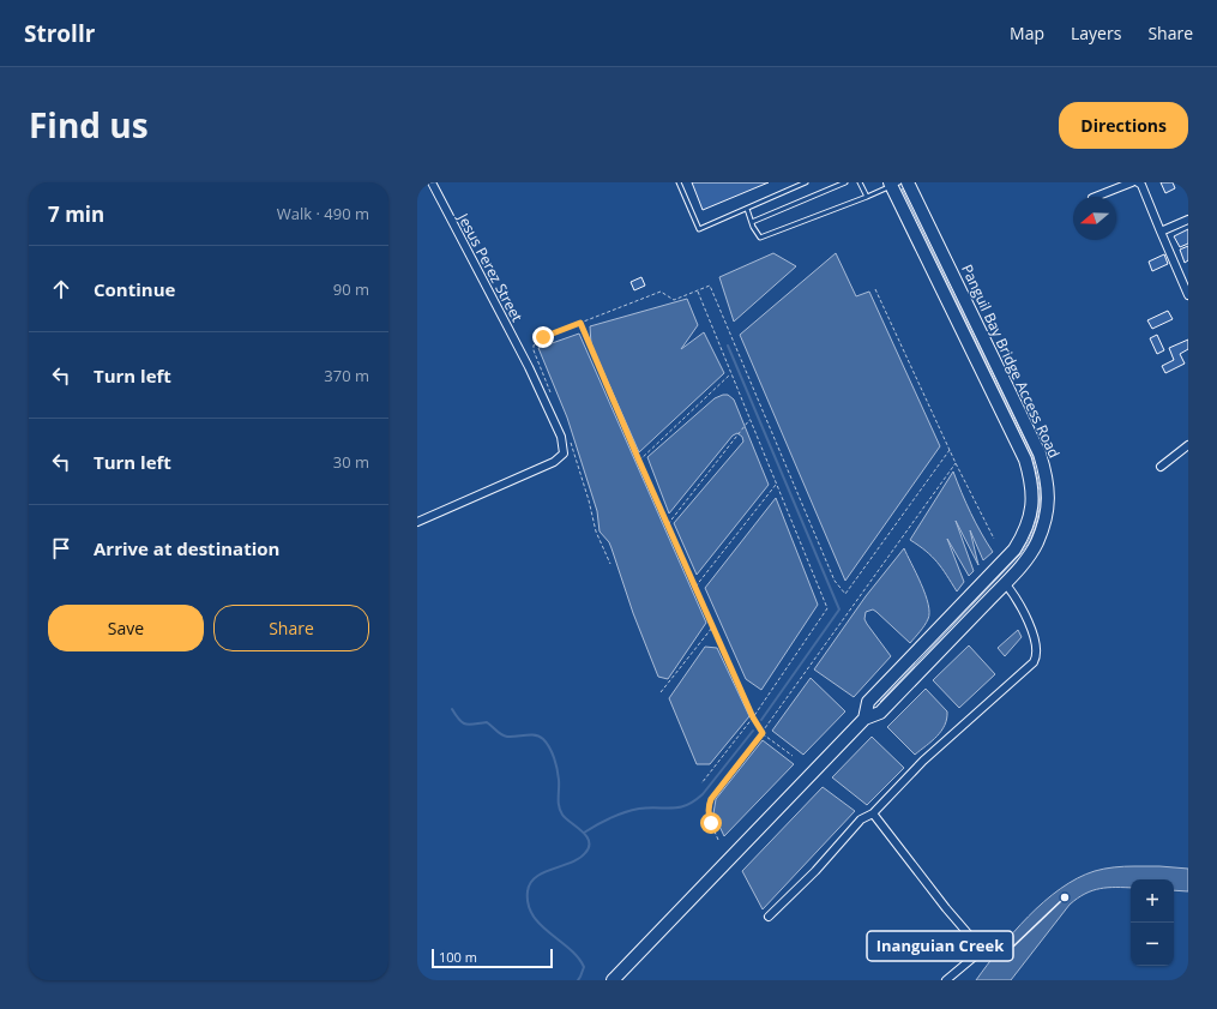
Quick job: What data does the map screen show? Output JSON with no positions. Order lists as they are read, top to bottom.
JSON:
{
  "streets": {
    "highway": ["Panguil Bay Bridge Access Road"],
    "street": ["Jesus Perez Street"]
  },
  "places": ["Inanguian Creek"],
  "scale_bar": "100 m",
  "north": "left",
  "page": {
    "header": "Strollr",
    "nav": ["Map", "Layers", "Share"],
    "title": "Find us",
    "buttons": [
      "Directions",
      ["Save", "Share"]
    ],
    "heading": ["7 min", "Walk · 490 m"],
    "list": [
      ["Continue", "90 m"],
      ["Turn left", "370 m"],
      ["Turn left", "30 m"],
      "Arrive at destination"
    ],
    "map_buttons": ["+", "−"],
    "scale": "100 m"
  }
}
